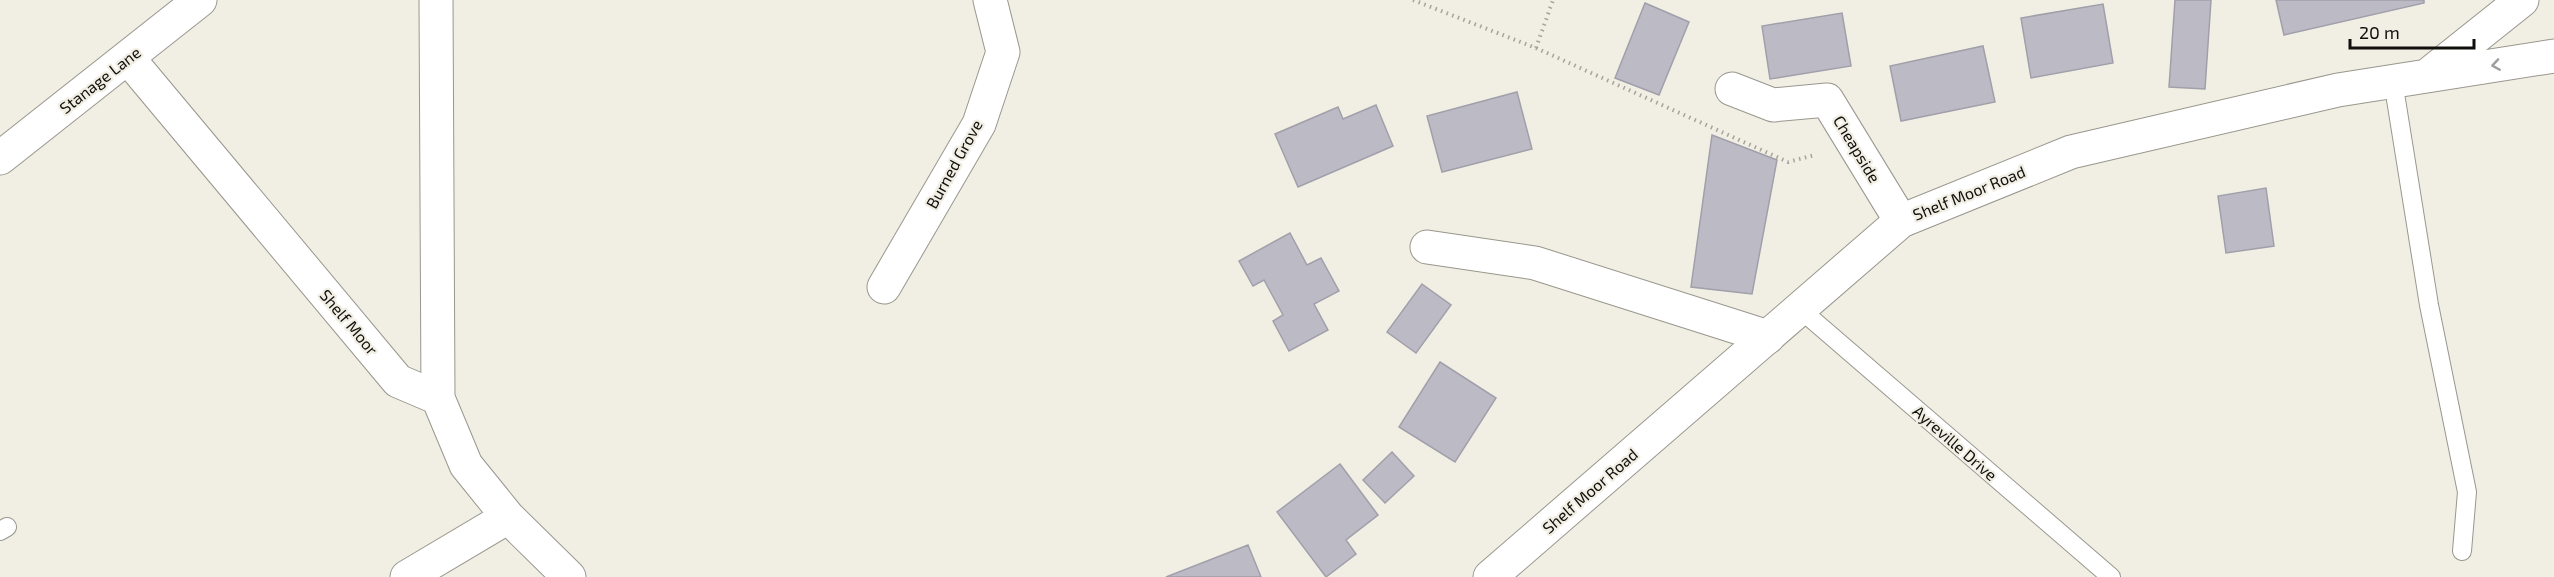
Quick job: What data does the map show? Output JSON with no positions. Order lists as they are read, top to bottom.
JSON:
{
  "streets": {
    "street": [
      "Stanage Lane",
      "Cheapside",
      "Burned Grove",
      "Shelf Moor Road",
      "Shelf Moor"
    ],
    "lane": ["Ayreville Drive"]
  },
  "crossings": [
    ["Stanage Lane", "Shelf Moor"],
    ["Cheapside", "Shelf Moor Road"],
    ["Shelf Moor Road", "Ayreville Drive"]
  ],
  "scale_bar": "20 m"
}
